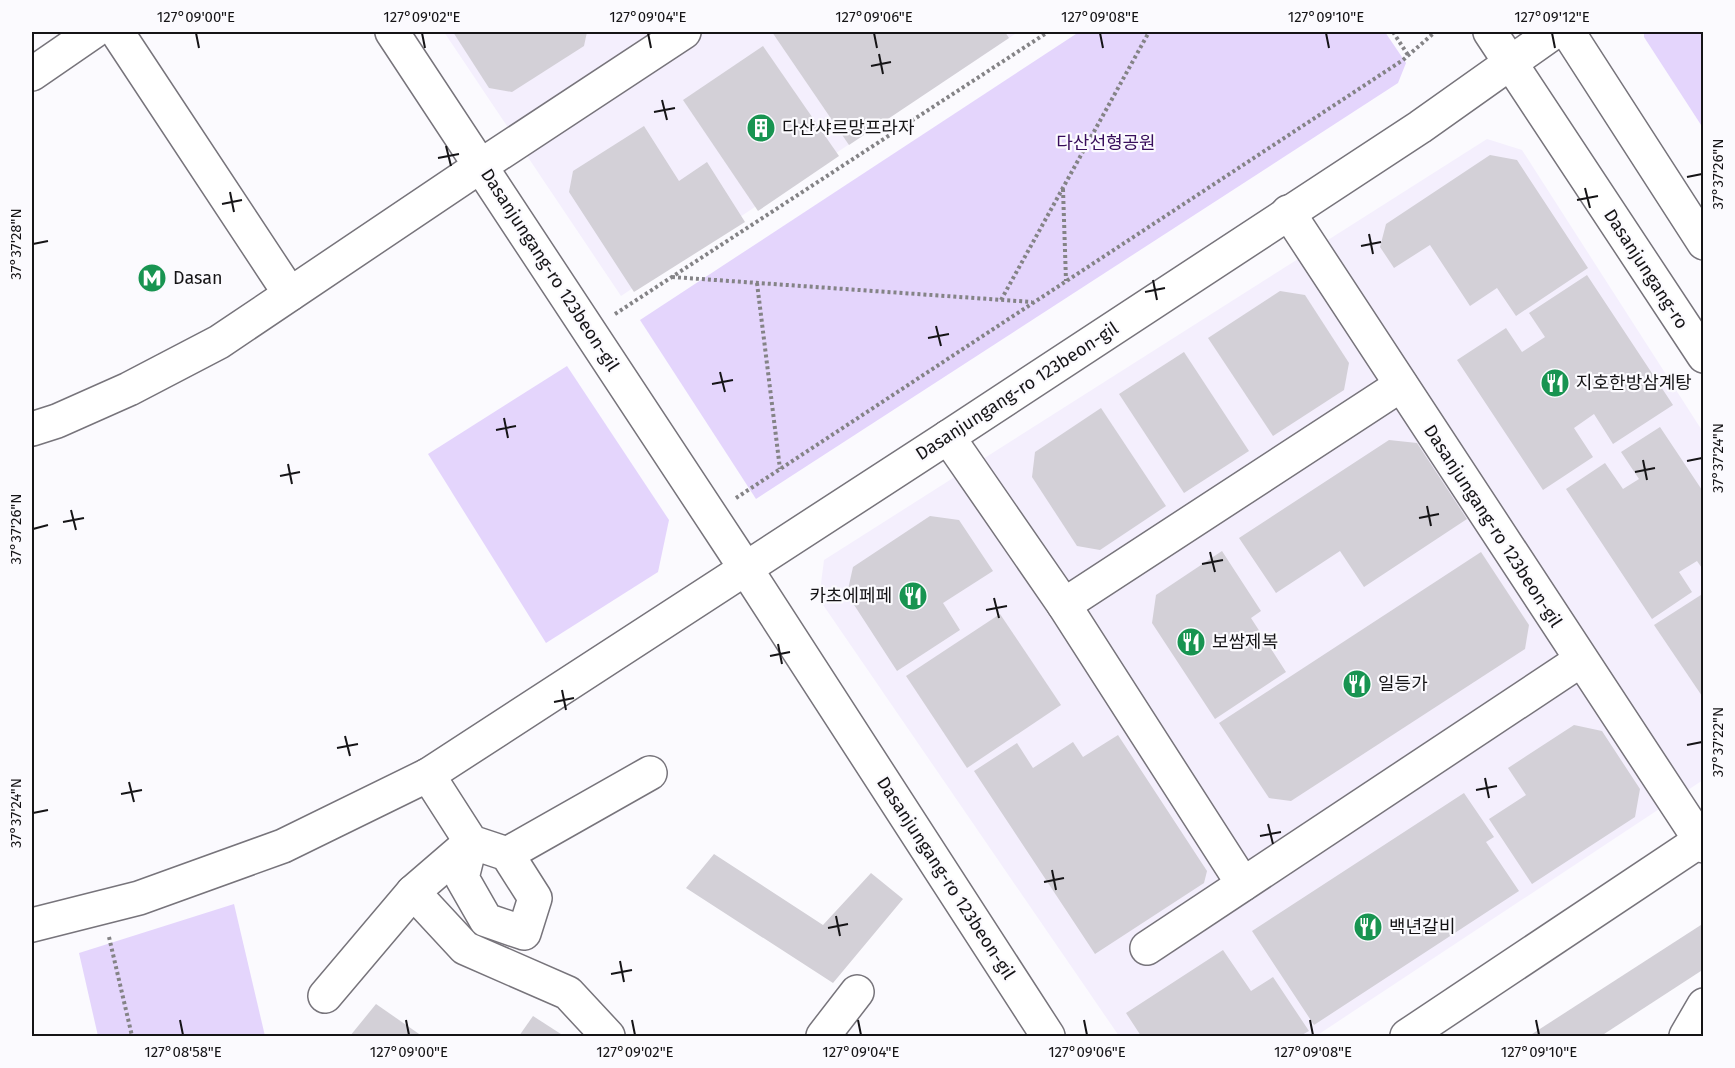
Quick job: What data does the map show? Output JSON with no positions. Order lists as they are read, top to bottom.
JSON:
{
  "streets": {
    "street": ["Dasanjungang-ro", "Dasanjungang-ro 123beon-gil"]
  },
  "crossings": [
    ["Dasanjungang-ro", "Dasanjungang-ro 123beon-gil"]
  ],
  "parks": ["다산선형공원"],
  "places": {
    "building": ["다산샤르망프라자"],
    "metro station": ["Dasan"],
    "restaurant": [
      "지호한방삼계탕",
      "카초에페페",
      "보쌈제복",
      "일등가",
      "백년갈비"
    ]
  },
  "coordinates": [
    "127°09'00\"E",
    "127°09'02\"E",
    "127°09'04\"E",
    "127°09'06\"E",
    "127°09'08\"E",
    "127°09'10\"E",
    "127°09'12\"E",
    "37°37'26\"N",
    "37°37'28\"N",
    "37°37'24\"N",
    "37°37'22\"N",
    "127°08'58\"E"
  ]
}
